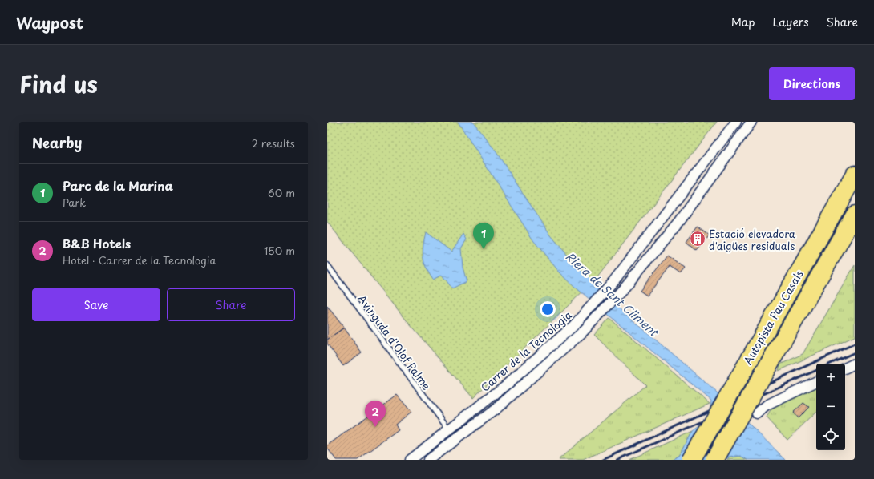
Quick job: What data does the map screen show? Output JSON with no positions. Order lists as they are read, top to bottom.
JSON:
{
  "streets": {
    "highway": ["Autopista Pau Casals"],
    "street": ["Carrer de la Tecnologia"],
    "lane": ["Avinguda d'Olof Palme"]
  },
  "crossings": [
    ["Avinguda d'Olof Palme", "Carrer de la Tecnologia"]
  ],
  "water": ["Riera de Sant Climent"],
  "places": {
    "building": ["Estació elevadora d'aigües residuals"]
  },
  "page": {
    "header": "Waypost",
    "nav": ["Map", "Layers", "Share"],
    "title": "Find us",
    "buttons": [
      "Directions",
      ["Save", "Share"]
    ],
    "heading": ["Nearby", "2 results"],
    "list": [
      {
        "mark": "1",
        "name": "Parc de la Marina",
        "note": "Park",
        "value": "60 m"
      },
      {
        "mark": "2",
        "name": "B&B Hotels",
        "note": "Hotel · Carrer de la Tecnologia",
        "value": "150 m"
      }
    ],
    "pins": ["1", "2"],
    "map_buttons": ["+", "−"]
  }
}
